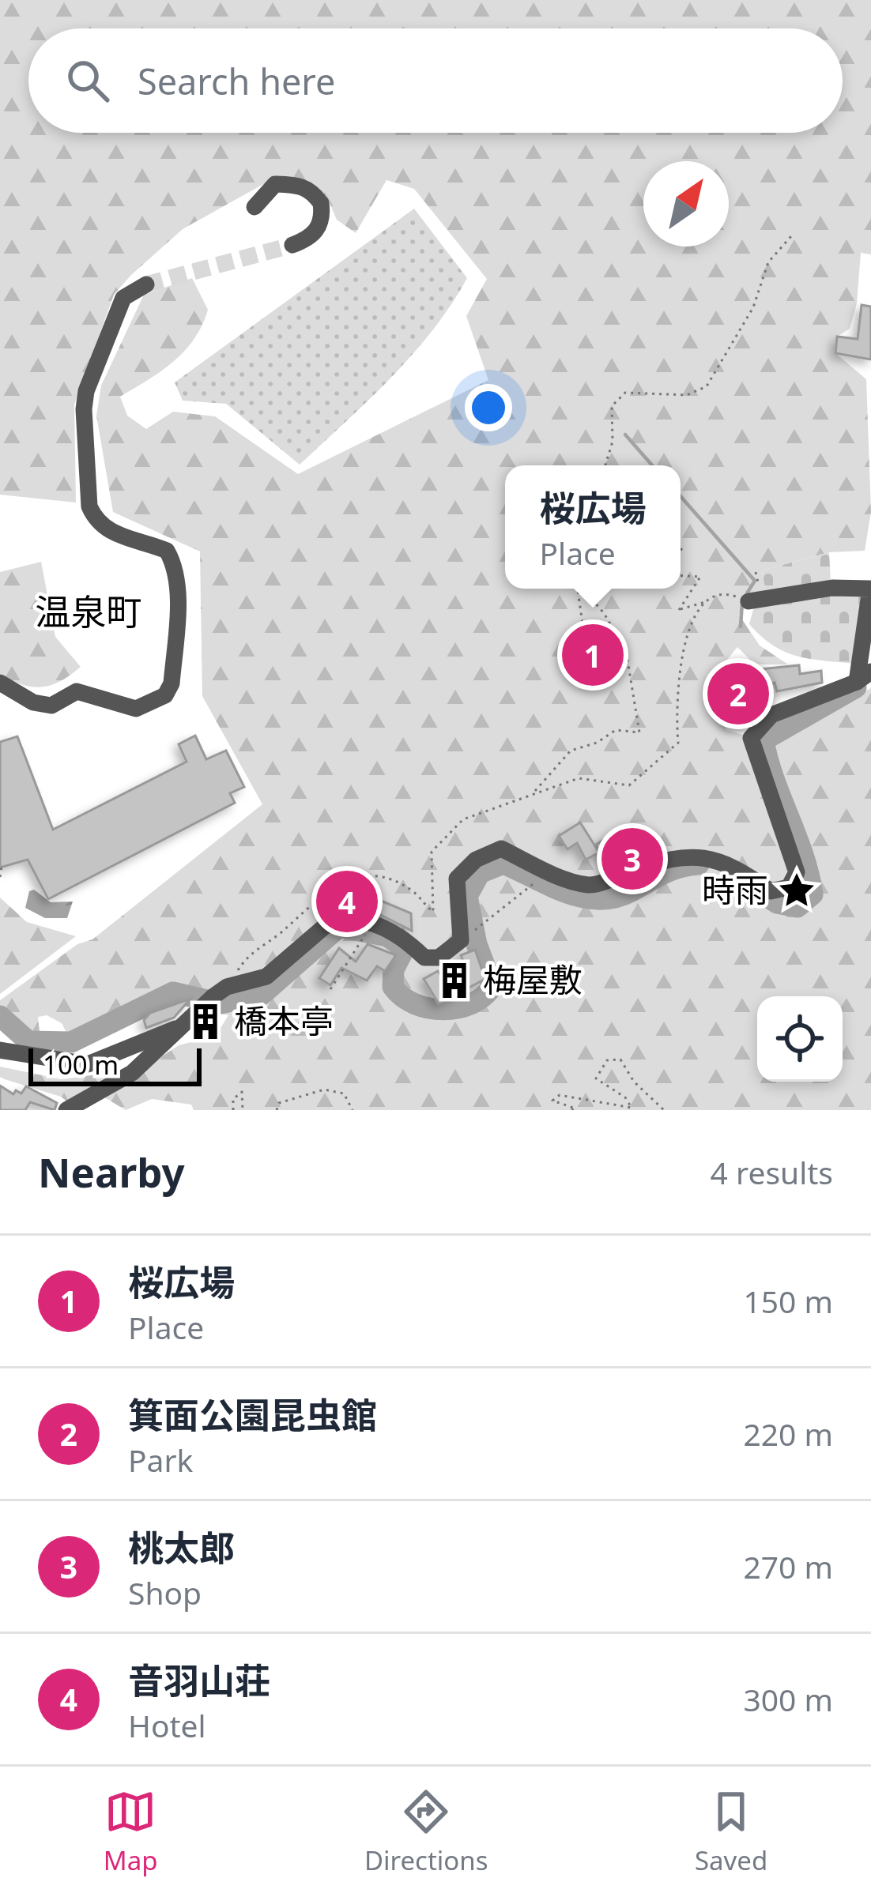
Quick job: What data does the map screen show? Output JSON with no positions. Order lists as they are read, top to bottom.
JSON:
{
  "districts": ["温泉町"],
  "places": {
    "place": ["時雨"],
    "building": ["梅屋敷", "橋本亭"]
  },
  "scale_bar": "100 m",
  "north": "top right",
  "page": {
    "search": "Search here",
    "popup": ["桜広場", "Place"],
    "pins": [
      "1",
      "2",
      "3",
      "4"
    ],
    "scale": "100 m",
    "heading": ["Nearby", "4 results"],
    "list": [
      {
        "mark": "1",
        "name": "桜広場",
        "note": "Place",
        "value": "150 m"
      },
      {
        "mark": "2",
        "name": "箕面公園昆虫館",
        "note": "Park",
        "value": "220 m"
      },
      {
        "mark": "3",
        "name": "桃太郎",
        "note": "Shop",
        "value": "270 m"
      },
      {
        "mark": "4",
        "name": "音羽山荘",
        "note": "Hotel",
        "value": "300 m"
      }
    ],
    "nav": ["Map", "Directions", "Saved"]
  }
}
